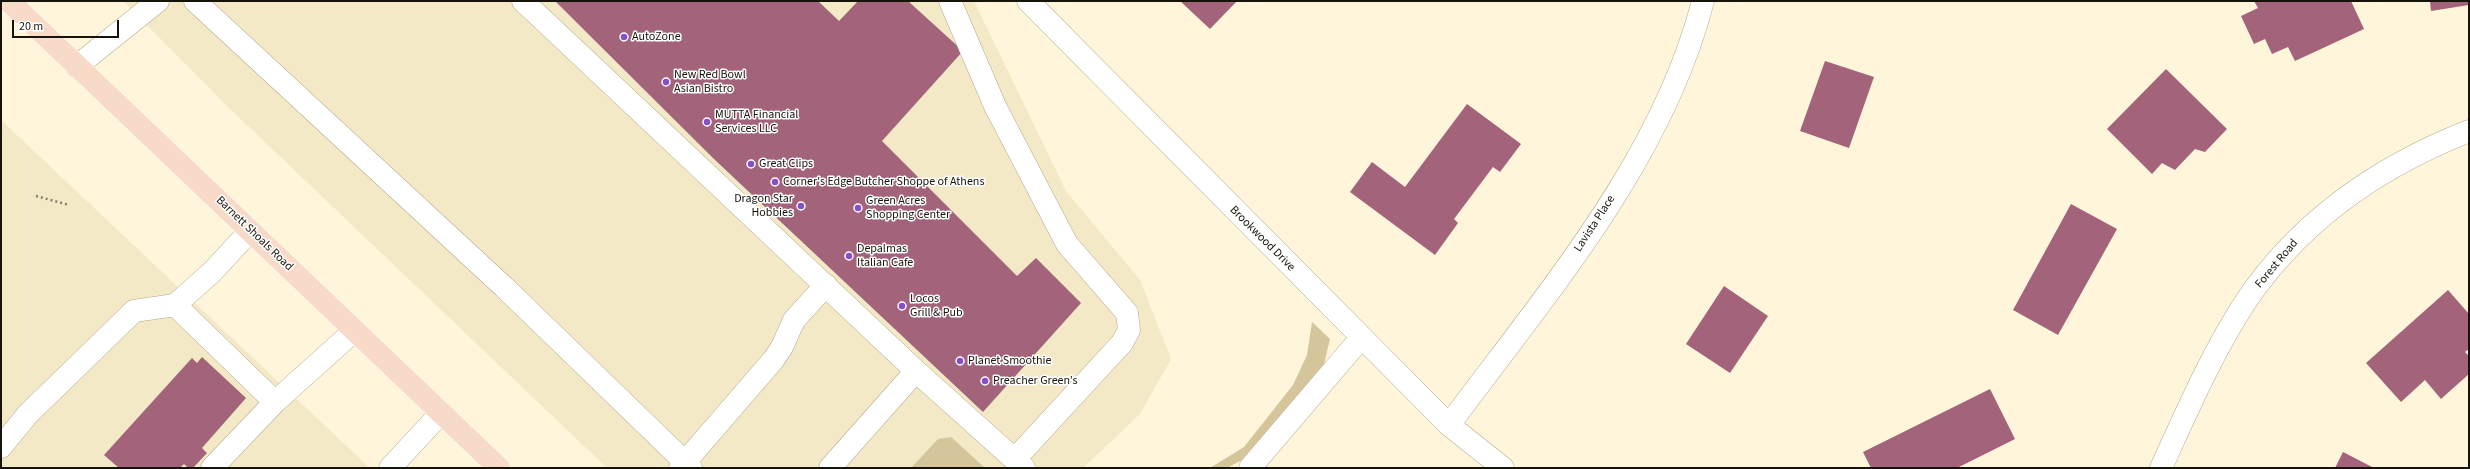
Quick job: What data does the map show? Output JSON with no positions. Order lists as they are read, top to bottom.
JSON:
{
  "streets": {
    "main road": ["Barnett Shoals Road"],
    "street": ["Lavista Place", "Brookwood Drive", "Forest Road"]
  },
  "crossings": [
    ["Lavista Place", "Brookwood Drive"]
  ],
  "places": [
    "AutoZone",
    "New Red Bowl Asian Bistro",
    "MUTTA Financial Services LLC",
    "Great Clips",
    "Corner's Edge Butcher Shoppe of Athens",
    "Dragon Star Hobbies",
    "Green Acres Shopping Center",
    "Depalmas Italian Cafe",
    "Locos Grill & Pub",
    "Planet Smoothie",
    "Preacher Green’s"
  ],
  "scale_bar": "20 m"
}
